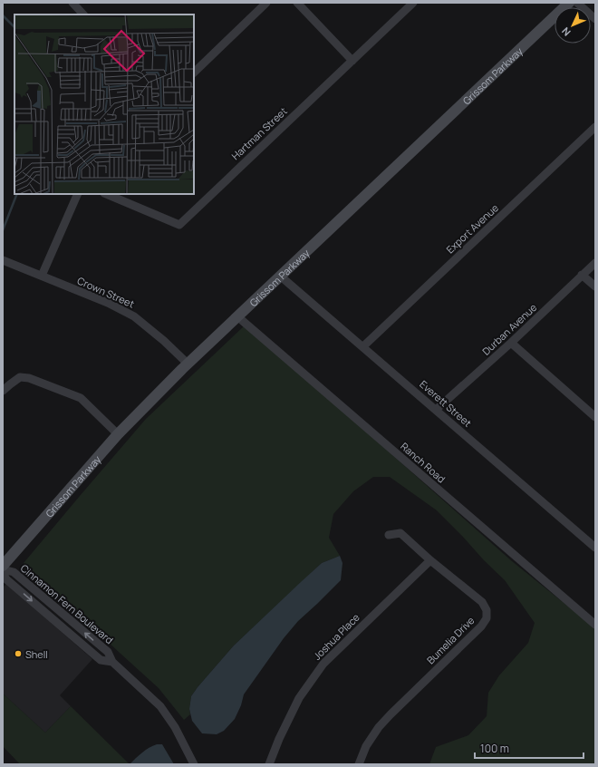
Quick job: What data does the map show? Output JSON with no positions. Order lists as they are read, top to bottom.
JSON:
{
  "streets": {
    "main road": ["Grissom Parkway"],
    "street": [
      "Hartman Street",
      "Export Avenue",
      "Crown Street",
      "Durban Avenue",
      "Everett Street",
      "Ranch Road",
      "Cinnamon Fern Boulevard",
      "Joshua Place",
      "Bumelia Drive"
    ]
  },
  "crossings": [
    ["Grissom Parkway", "Crown Street"],
    ["Grissom Parkway", "Everett Street"],
    ["Grissom Parkway", "Ranch Road"],
    ["Export Avenue", "Everett Street"],
    ["Durban Avenue", "Everett Street"],
    ["Joshua Place", "Bumelia Drive"]
  ],
  "places": ["Shell"],
  "scale_bar": "100 m",
  "north": "bottom left"
}
